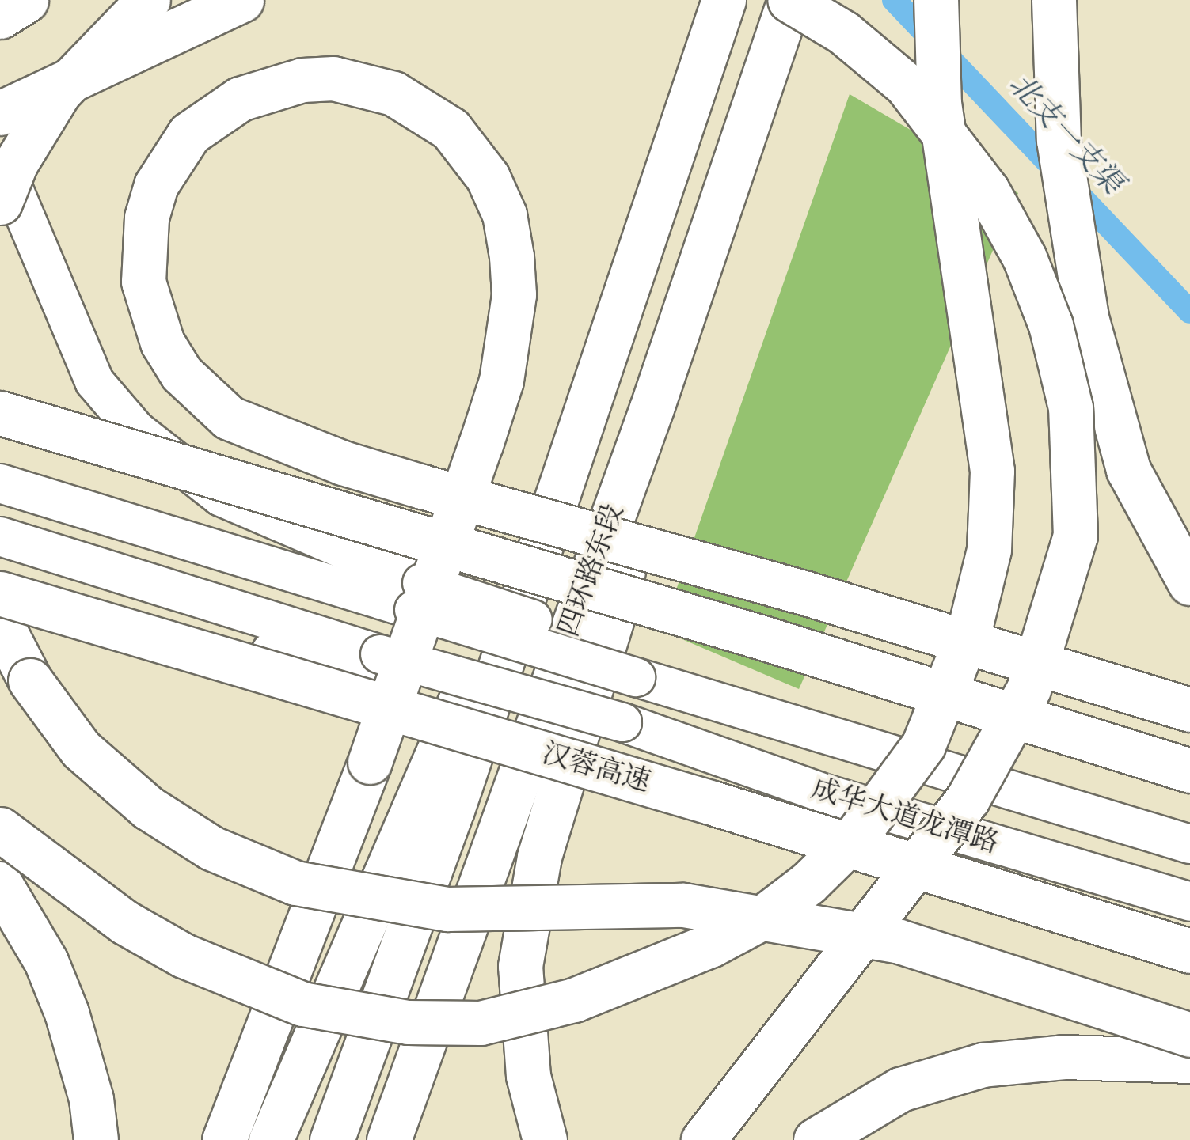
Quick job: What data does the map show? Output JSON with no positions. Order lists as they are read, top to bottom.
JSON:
{
  "streets": {
    "highway": ["四环路东段", "汉蓉高速"],
    "main road": ["成华大道龙潭路"]
  },
  "water": ["北支一支渠"]
}
